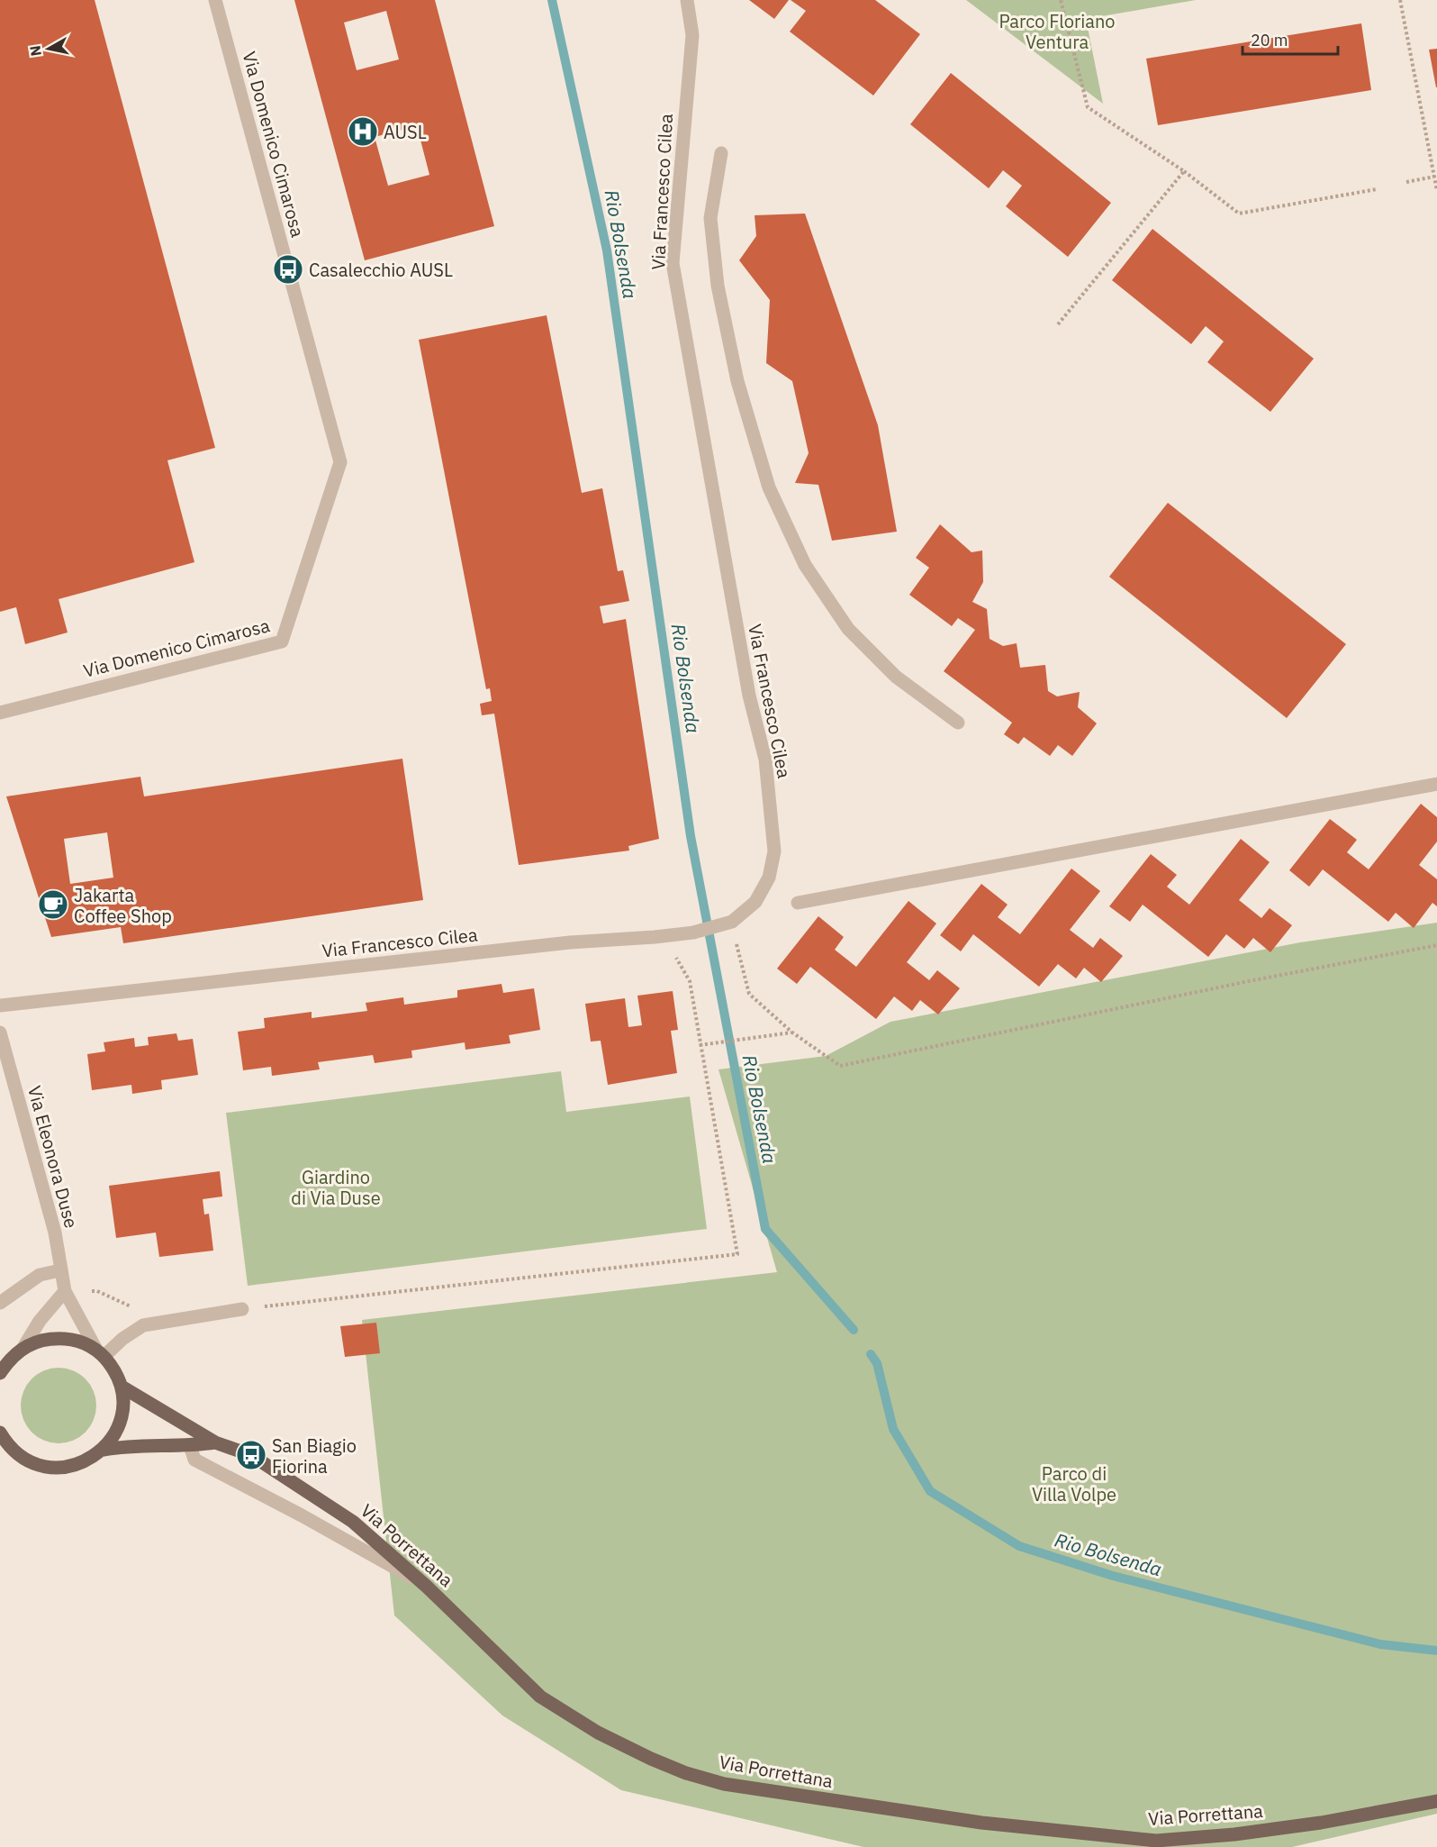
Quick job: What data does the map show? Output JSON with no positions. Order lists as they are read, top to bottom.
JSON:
{
  "streets": {
    "main road": ["Via Porrettana"],
    "street": ["Via Domenico Cimarosa", "Via Francesco Cilea", "Via Eleonora Duse"]
  },
  "crossings": [
    ["Via Eleonora Duse", "Via Porrettana"]
  ],
  "water": ["Rio Bolsenda"],
  "parks": ["Parco Floriano Ventura", "Giardino di Via Duse", "Parco di Villa Volpe"],
  "places": {
    "hospital": ["AUSL"],
    "bus stop": ["Casalecchio AUSL", "San Biagio Fiorina"],
    "cafe": ["Jakarta Coffee Shop"]
  },
  "scale_bar": "20 m",
  "north": "left"
}
